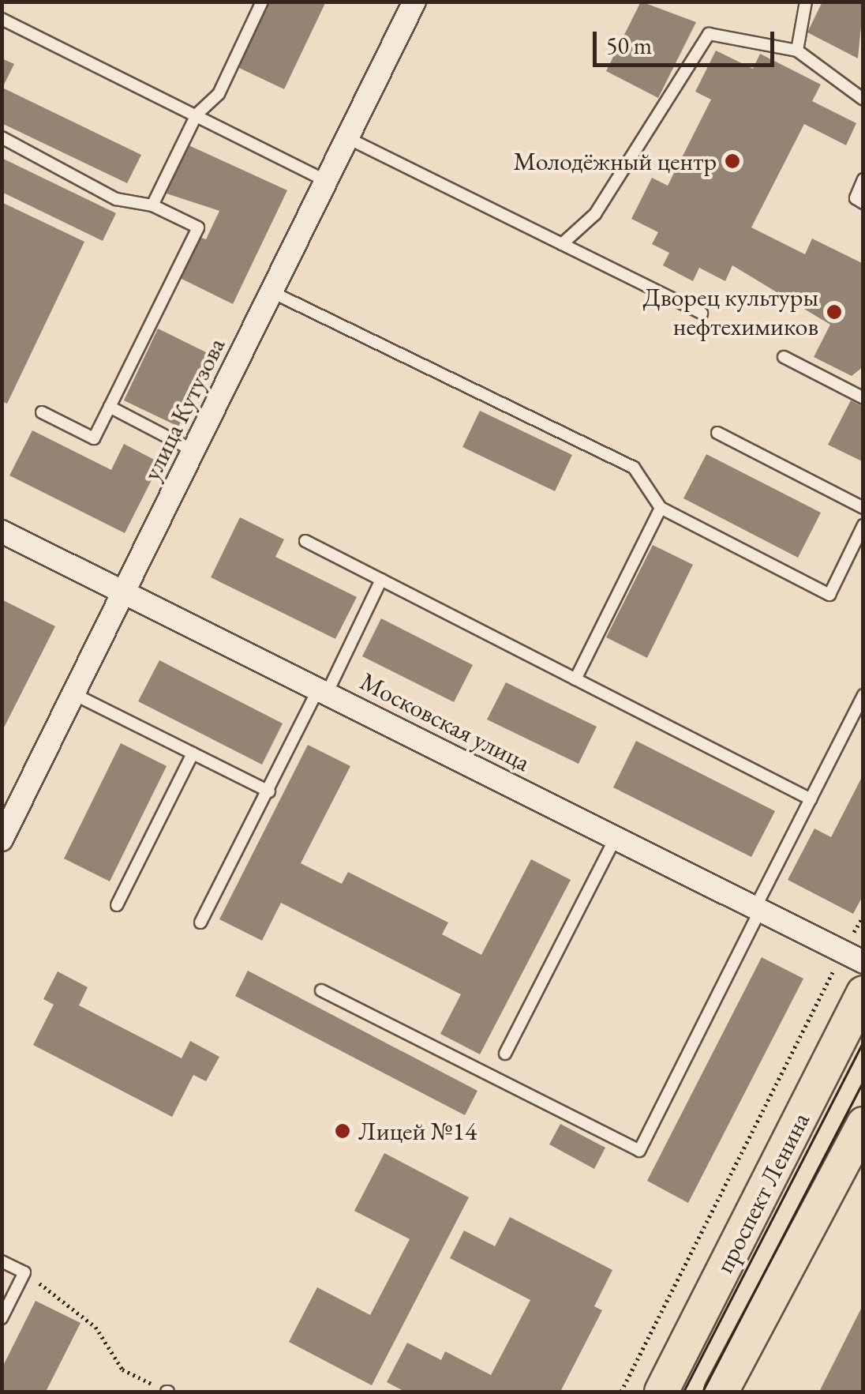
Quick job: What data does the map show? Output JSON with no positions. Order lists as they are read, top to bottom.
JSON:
{
  "streets": {
    "main road": ["проспект Ленина"],
    "street": ["улица Кутузова", "Московская улица"]
  },
  "crossings": [
    ["улица Кутузова", "Московская улица"]
  ],
  "places": ["Молодёжный центр", "Дворец культуры нефтехимиков", "Лицей №14"],
  "scale_bar": "50 m"
}
